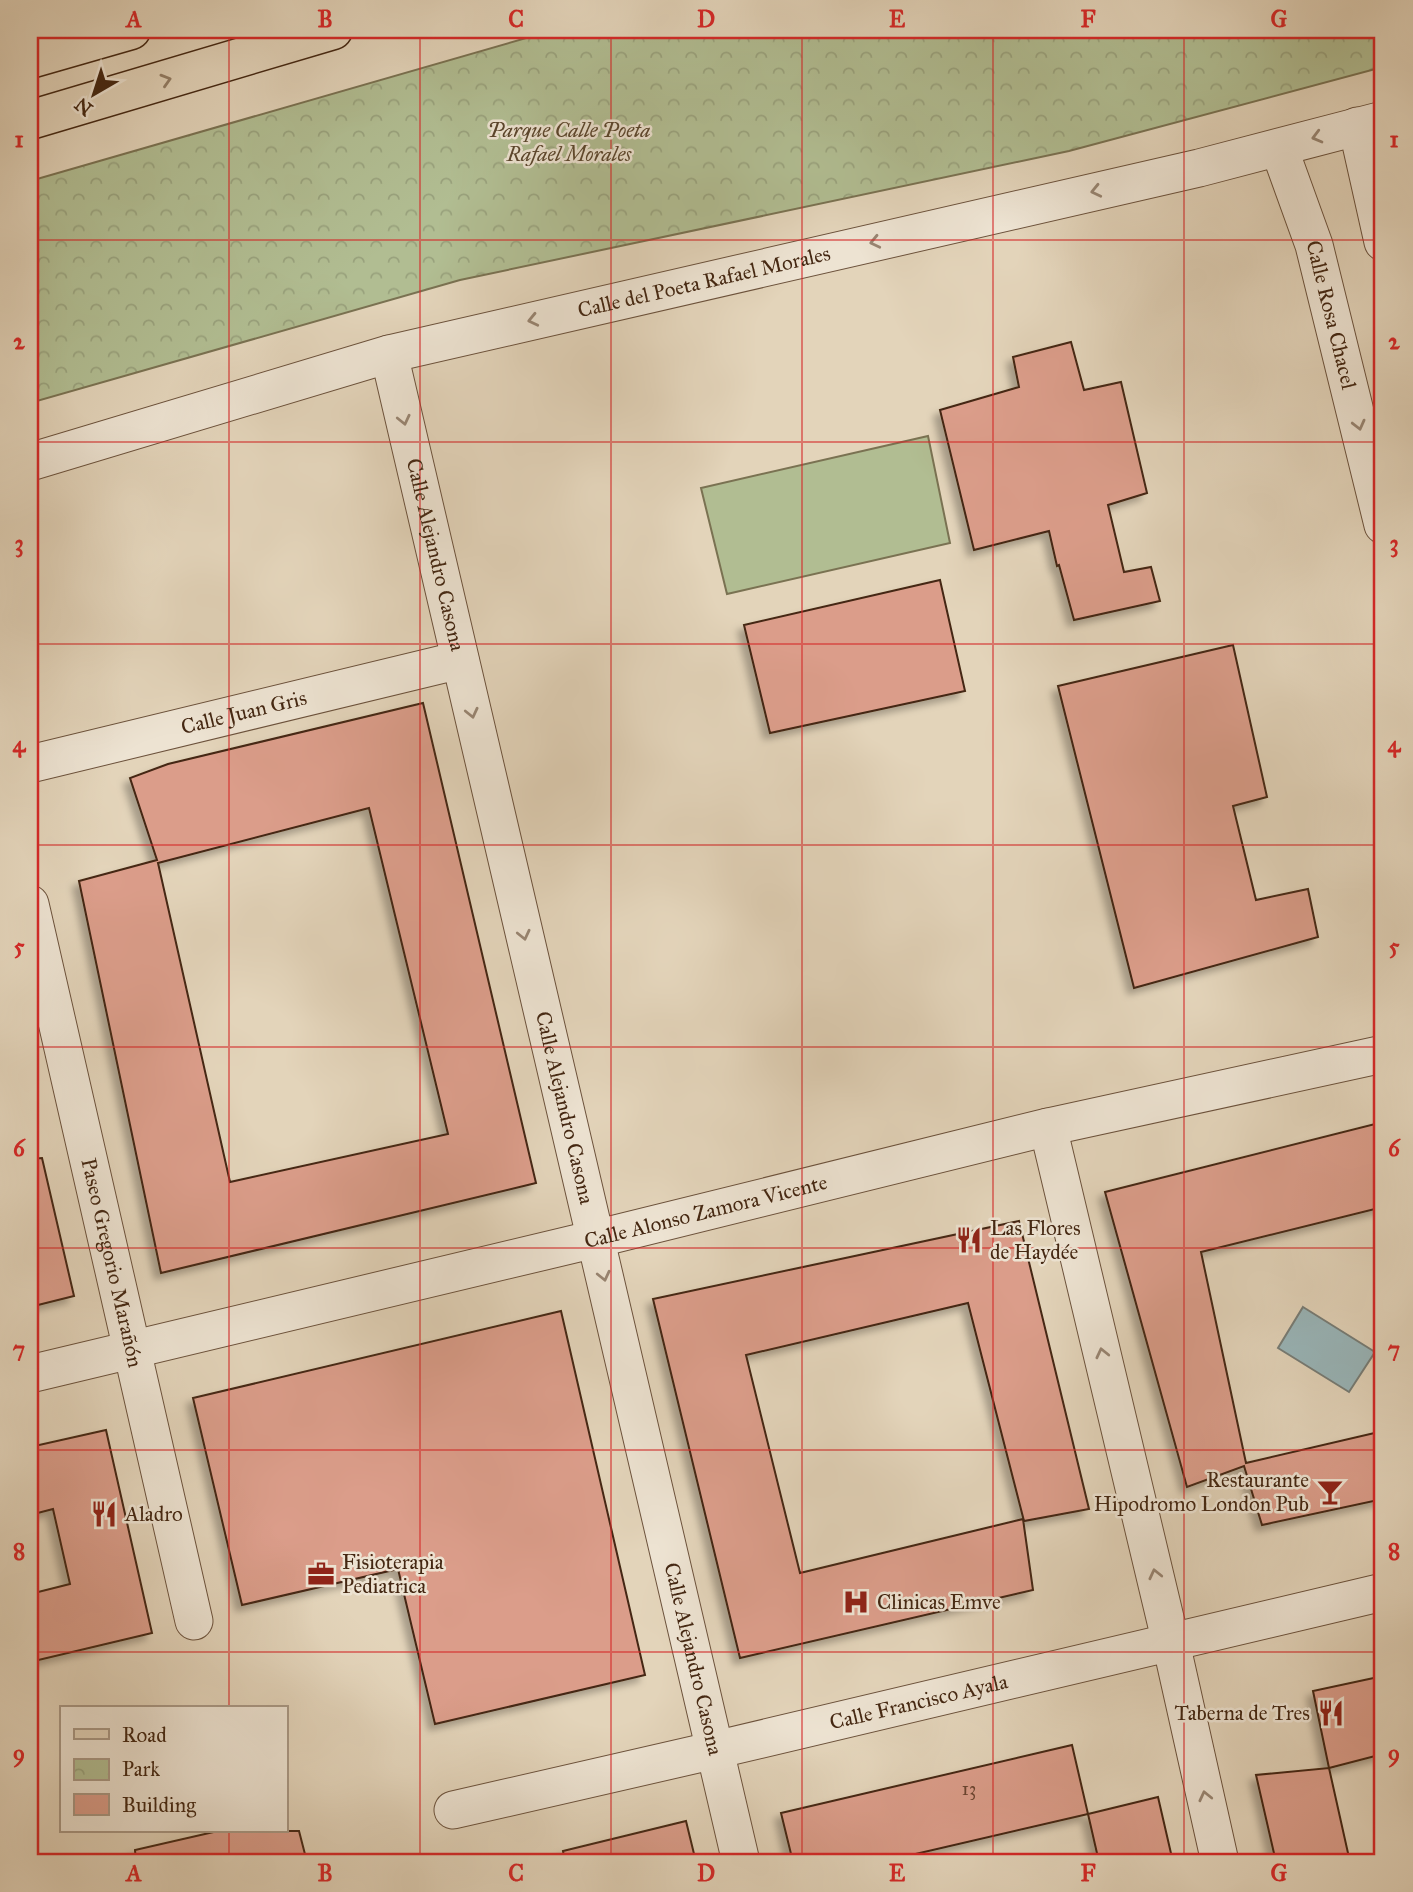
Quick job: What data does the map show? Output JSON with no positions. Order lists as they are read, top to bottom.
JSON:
{
  "streets": {
    "street": [
      "Calle del Poeta Rafael Morales",
      "Calle Rosa Chacel",
      "Calle Alejandro Casona",
      "Calle Juan Gris",
      "Calle Alonso Zamora Vicente",
      "Paseo Gregorio Marañón",
      "Calle Francisco Ayala"
    ]
  },
  "crossings": [
    ["Calle del Poeta Rafael Morales", "Calle Rosa Chacel"],
    ["Calle del Poeta Rafael Morales", "Calle Alejandro Casona"],
    ["Calle Alejandro Casona", "Calle Juan Gris"],
    ["Calle Alejandro Casona", "Calle Alonso Zamora Vicente"],
    ["Calle Alejandro Casona", "Calle Francisco Ayala"],
    ["Calle Alonso Zamora Vicente", "Paseo Gregorio Marañón"]
  ],
  "one_way": ["Calle del Poeta Rafael Morales", "Calle Alejandro Casona"],
  "parks": ["Parque Calle Poeta Rafael Morales"],
  "places": {
    "restaurant": ["Las Flores de Haydée", "Aladro", "Taberna de Tres"],
    "bar": ["Restaurante Hipodromo London Pub"],
    "office": ["Fisioterapia Pediatrica"],
    "hospital": ["Clinicas Emve"]
  },
  "house_numbers": ["13"],
  "legend": ["Road", "Park", "Building"],
  "north": "bottom left",
  "grid": {
    "columns": [
      "A",
      "B",
      "C",
      "D",
      "E",
      "F",
      "G"
    ],
    "rows": [
      "1",
      "2",
      "3",
      "4",
      "5",
      "6",
      "7",
      "8",
      "9"
    ]
  }
}
